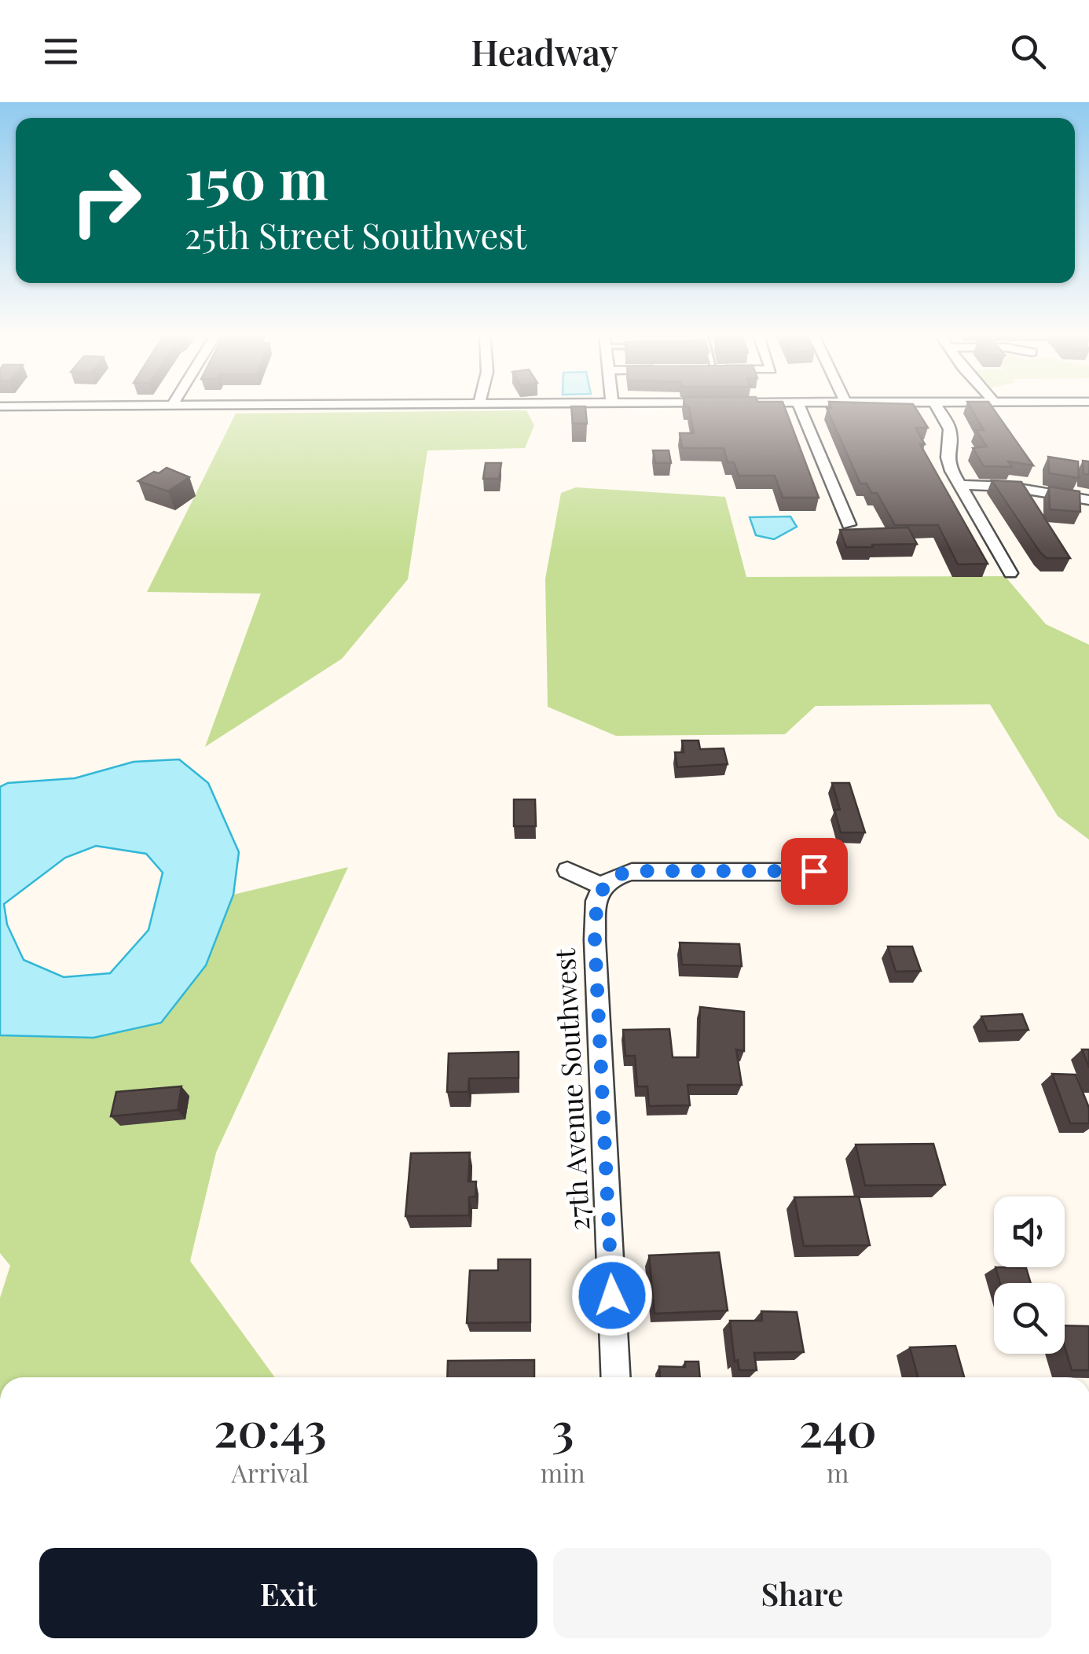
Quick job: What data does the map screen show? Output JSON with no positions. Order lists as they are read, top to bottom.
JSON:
{
  "streets": {
    "street": ["27th Avenue Southwest"]
  },
  "page": {
    "header": "Headway",
    "turn": ["150 m", "25th Street Southwest"],
    "eta": [
      "20:43",
      "Arrival",
      "3",
      "min",
      "240",
      "m"
    ],
    "buttons": ["Exit", "Share"]
  }
}
